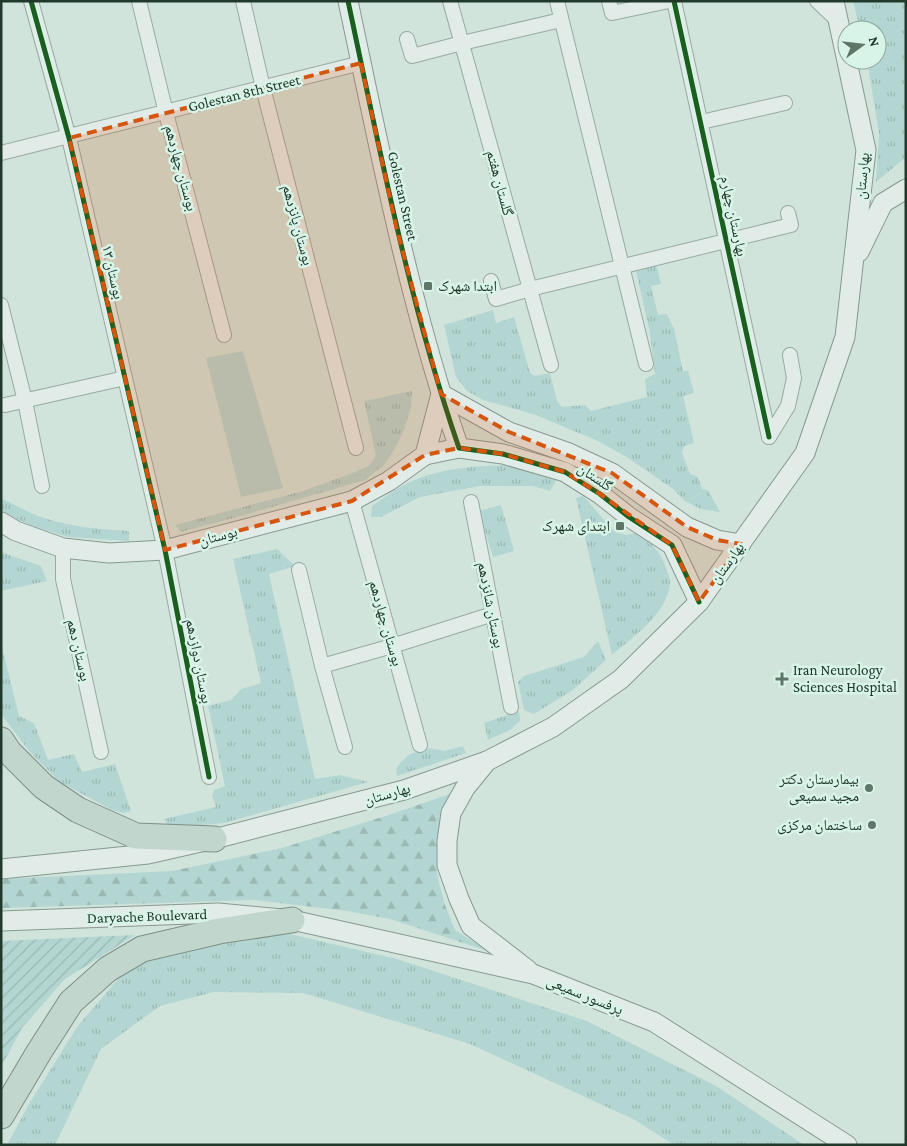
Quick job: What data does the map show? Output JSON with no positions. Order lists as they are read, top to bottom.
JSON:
{
  "streets": {
    "main road": [
      "بهارستان",
      "Golestan Street",
      "گلستان",
      "بوستان",
      "Daryache Boulevard",
      "پرفسور سمیعی"
    ],
    "street": [
      "Golestan 8th Street",
      "بوستان چهاردهم",
      "گلستان هفتم",
      "بهارستان چهارم",
      "بوستان پانزدهم",
      "بوستان ۱۳",
      "بوستان شانزدهم",
      "بوستان دهم",
      "بوستان دوازدهم"
    ]
  },
  "crossings": [
    ["Golestan 8th Street", "بوستان چهاردهم"],
    ["Golestan 8th Street", "Golestan Street"],
    ["Golestan 8th Street", "بوستان پانزدهم"],
    ["Golestan 8th Street", "بوستان ۱۳"],
    ["بوستان چهاردهم", "بوستان"],
    ["بهارستان", "گلستان"],
    ["Golestan Street", "گلستان"],
    ["بوستان ۱۳", "بوستان"],
    ["بوستان ۱۳", "بوستان دوازدهم"],
    ["گلستان", "بوستان"],
    ["بوستان", "بوستان دهم"],
    ["بوستان", "بوستان دوازدهم"],
    ["Daryache Boulevard", "پرفسور سمیعی"]
  ],
  "places": {
    "transit": ["ابتدا شهرک", "ابتدای شهرک"],
    "health": ["Iran Neurology Sciences Hospital"],
    "other": ["بیمارستان دکتر مجید سمیعی", "ساختمان مرکزی"]
  },
  "north": "right"
}
